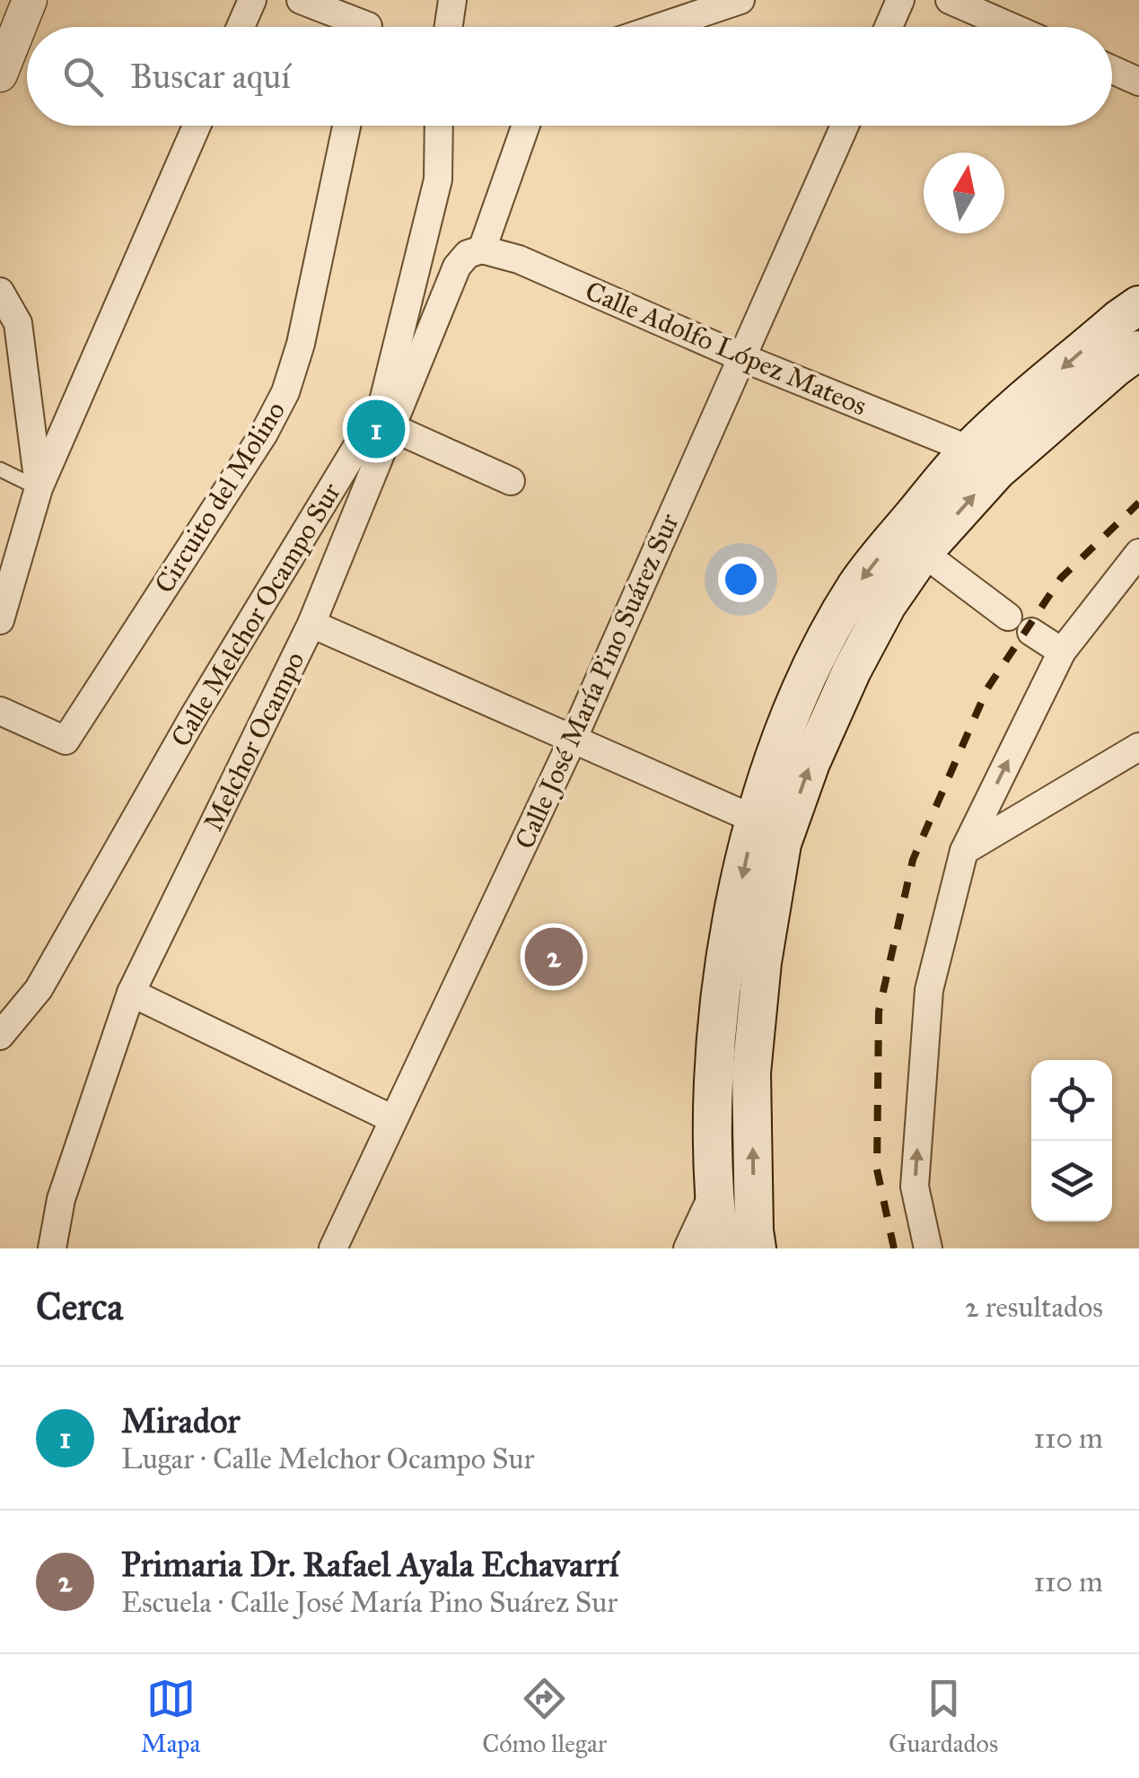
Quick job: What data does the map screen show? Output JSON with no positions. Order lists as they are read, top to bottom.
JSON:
{
  "streets": {
    "street": [
      "Calle Adolfo López Mateos",
      "Circuito del Molino",
      "Calle Melchor Ocampo Sur",
      "Calle José María Pino Suárez Sur",
      "Melchor Ocampo"
    ]
  },
  "crossings": [
    ["Calle Adolfo López Mateos", "Calle José María Pino Suárez Sur"],
    ["Calle Adolfo López Mateos", "Melchor Ocampo"]
  ],
  "north": "top",
  "page": {
    "search": "Buscar aquí",
    "pins": ["1", "2"],
    "heading": ["Cerca", "2 resultados"],
    "list": [
      {
        "mark": "1",
        "name": "Mirador",
        "note": "Lugar · Calle Melchor Ocampo Sur",
        "value": "110 m"
      },
      {
        "mark": "2",
        "name": "Primaria Dr. Rafael Ayala Echavarrí",
        "note": "Escuela · Calle José María Pino Suárez Sur",
        "value": "110 m"
      }
    ],
    "nav": ["Mapa", "Cómo llegar", "Guardados"]
  }
}
